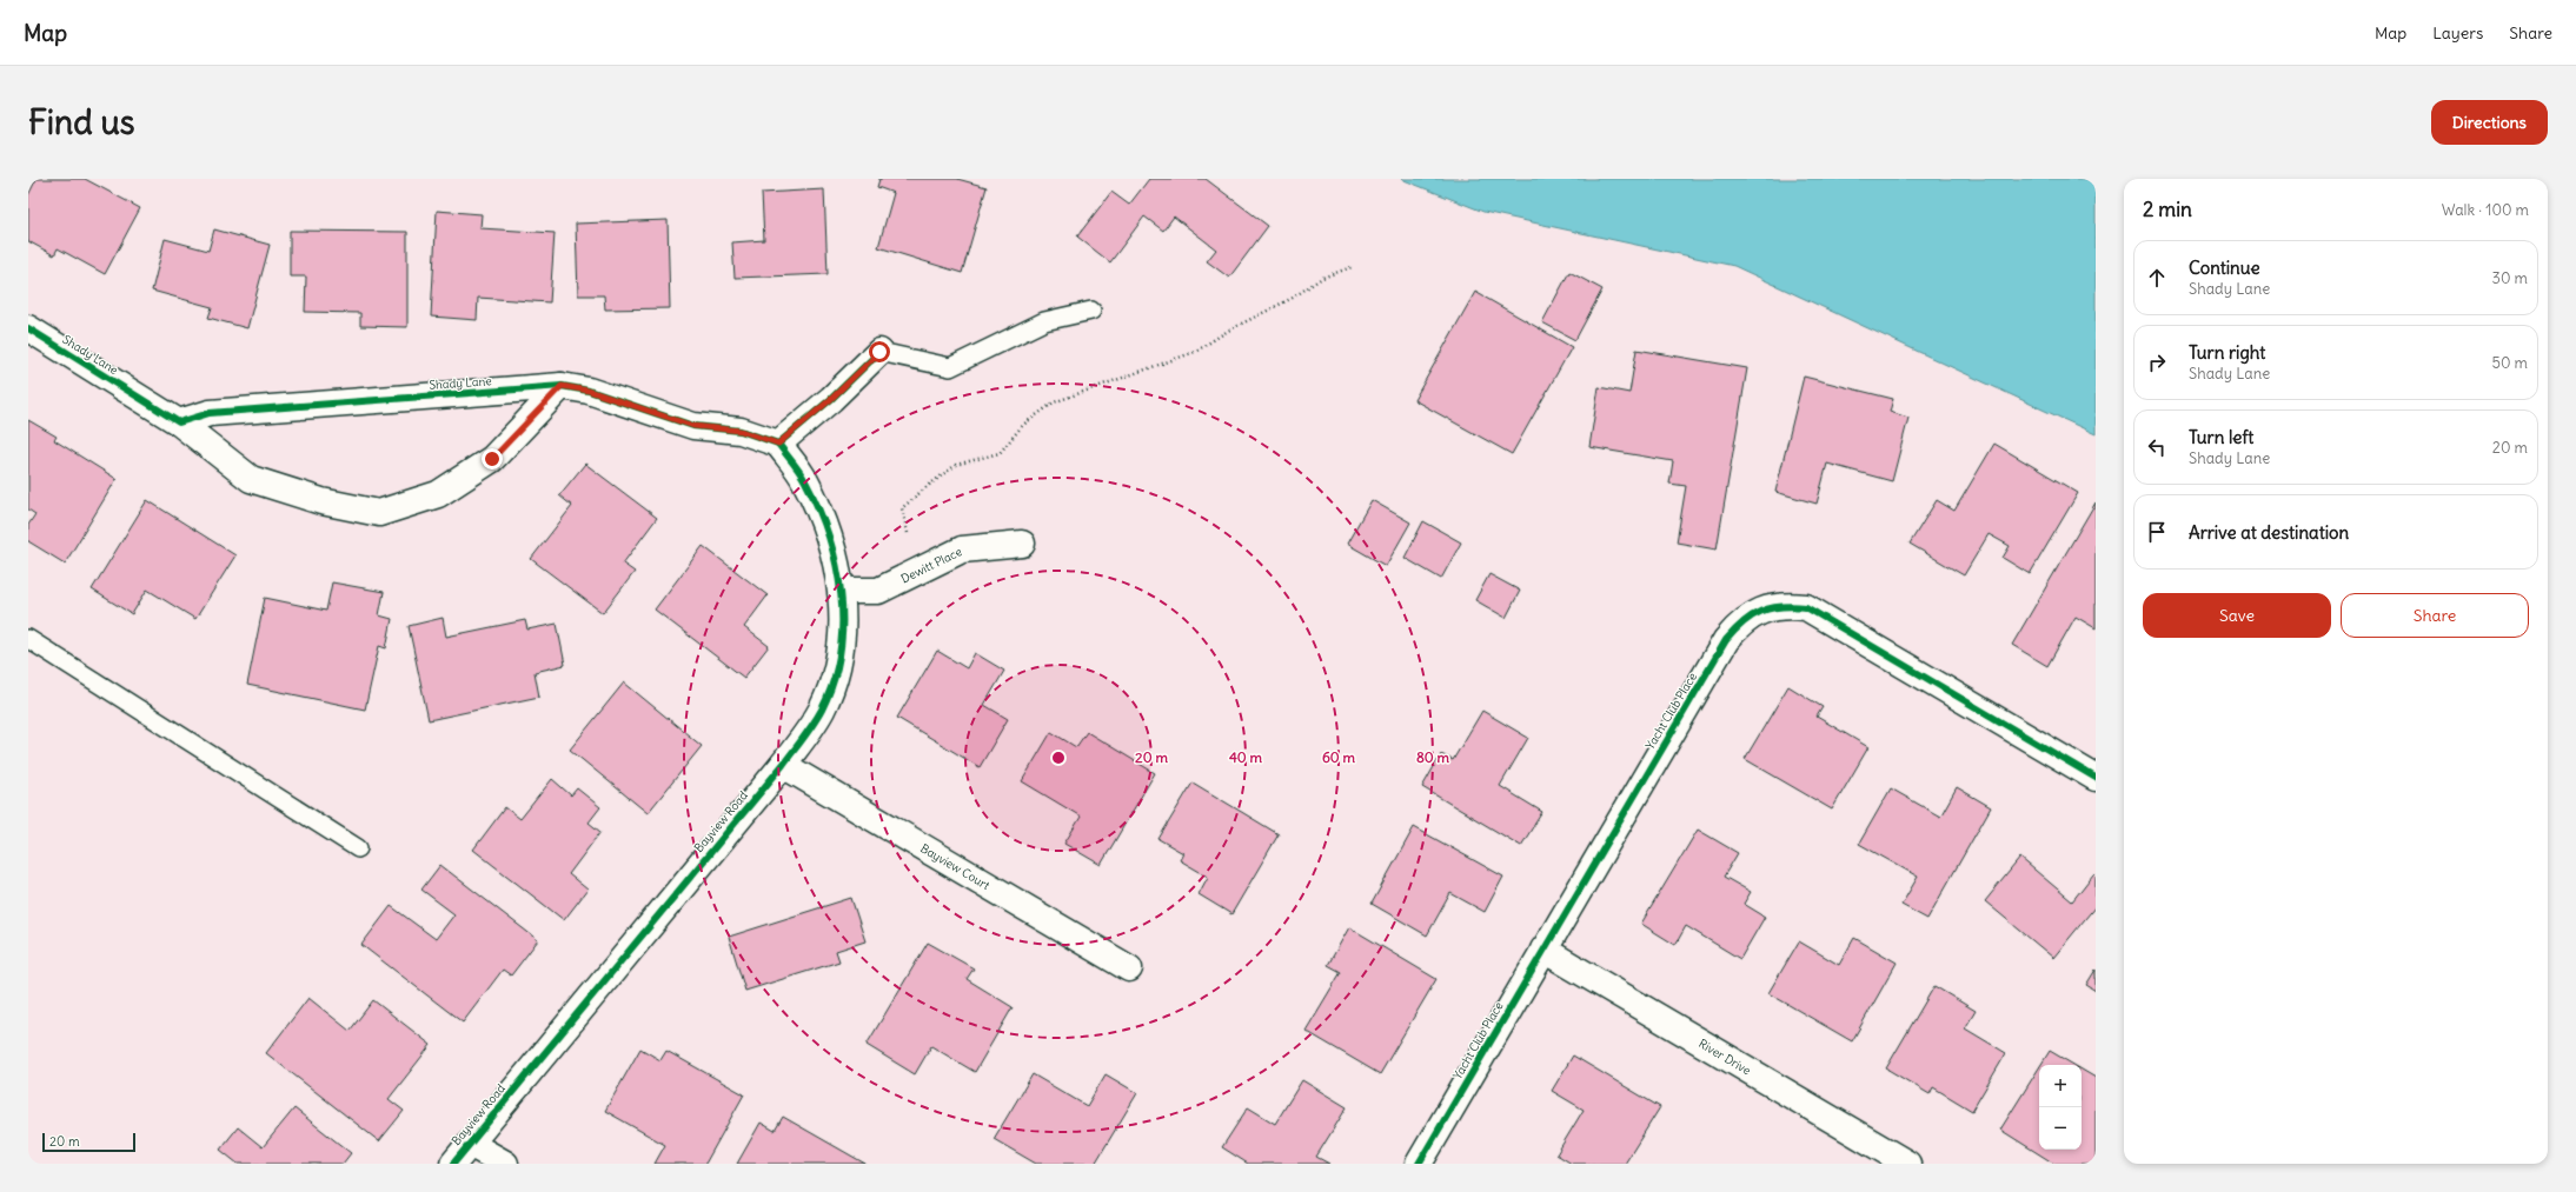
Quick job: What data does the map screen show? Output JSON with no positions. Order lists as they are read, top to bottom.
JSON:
{
  "streets": {
    "street": [
      "Shady Lane",
      "Dewitt Place",
      "Yacht Club Place",
      "Bayview Road",
      "Bayview Court",
      "River Drive"
    ]
  },
  "crossings": [
    ["Shady Lane", "Bayview Road"],
    ["Dewitt Place", "Bayview Road"],
    ["Yacht Club Place", "River Drive"],
    ["Bayview Road", "Bayview Court"]
  ],
  "scale_bar": "20 m",
  "page": {
    "header": "Map",
    "nav": ["Map", "Layers", "Share"],
    "buttons": [
      "Directions",
      ["Save", "Share"]
    ],
    "title": "Find us",
    "heading": ["2 min", "Walk · 100 m"],
    "list": [
      ["Continue", "Shady Lane", "30 m"],
      ["Turn right", "Shady Lane", "50 m"],
      ["Turn left", "Shady Lane", "20 m"],
      "Arrive at destination"
    ],
    "map_buttons": ["+", "−"],
    "scale": "20 m"
  },
  "rings": [
    "20 m",
    "40 m",
    "60 m",
    "80 m"
  ]
}
